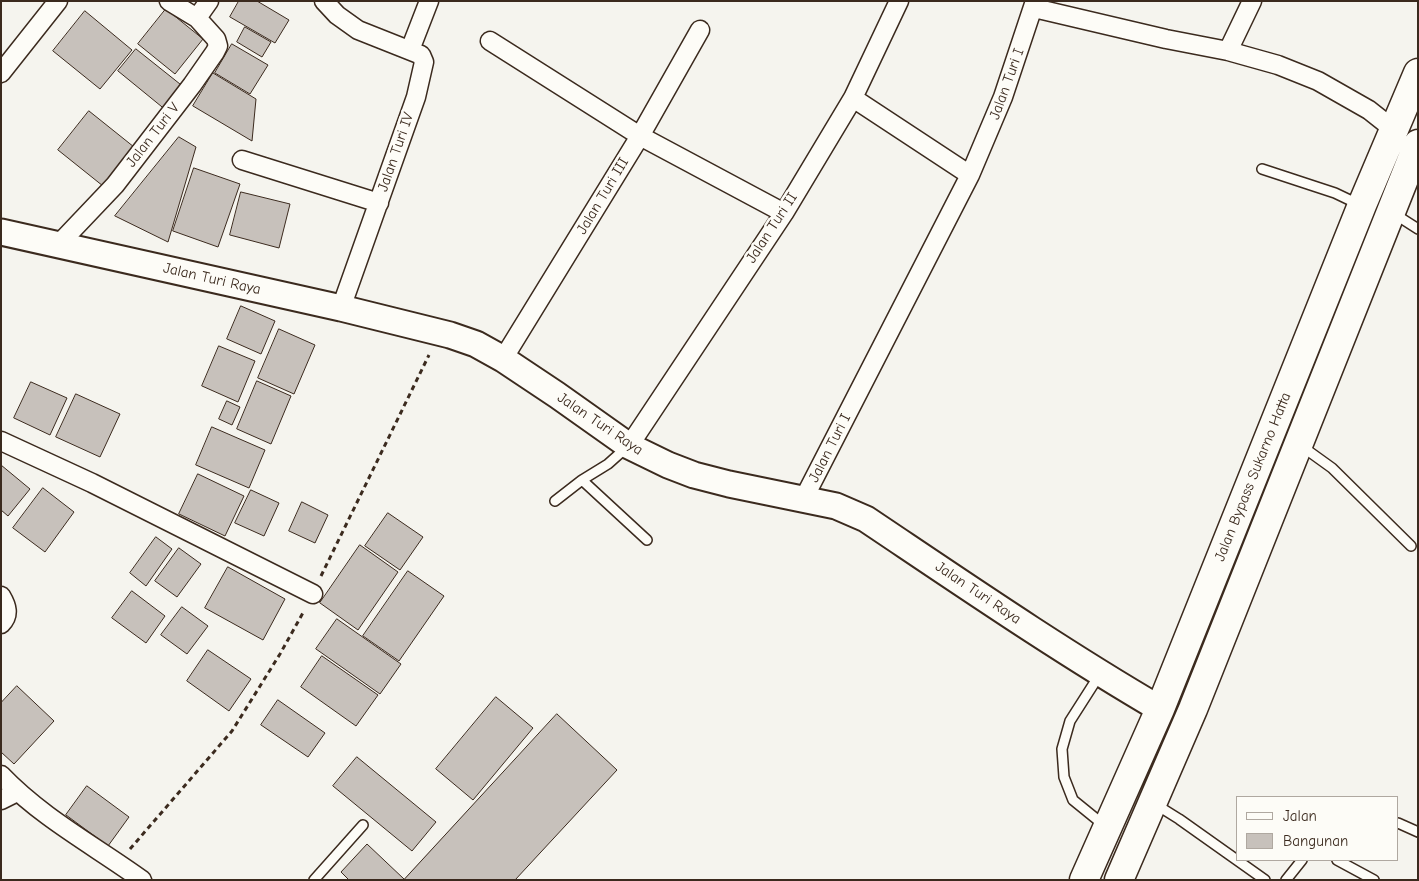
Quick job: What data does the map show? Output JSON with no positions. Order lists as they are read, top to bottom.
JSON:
{
  "streets": {
    "highway": ["Jalan Bypass Sukarno Hatta"],
    "street": [
      "Jalan Turi I",
      "Jalan Turi V",
      "Jalan Turi IV",
      "Jalan Turi III",
      "Jalan Turi II",
      "Jalan Turi Raya"
    ]
  },
  "crossings": [
    ["Jalan Turi I", "Jalan Turi Raya"],
    ["Jalan Turi I", "Jalan Bypass Sukarno Hatta"],
    ["Jalan Turi V", "Jalan Turi Raya"],
    ["Jalan Turi IV", "Jalan Turi Raya"],
    ["Jalan Turi III", "Jalan Turi Raya"],
    ["Jalan Turi II", "Jalan Turi Raya"],
    ["Jalan Turi Raya", "Jalan Bypass Sukarno Hatta"]
  ],
  "legend": ["Jalan", "Bangunan"]
}
